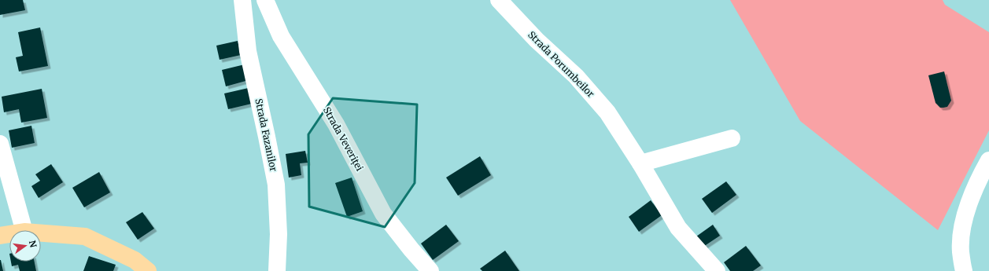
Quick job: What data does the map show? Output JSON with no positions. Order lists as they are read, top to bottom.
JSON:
{
  "streets": {
    "street": ["Strada Porumbeilor", "Strada Fazanilor", "Strada Veveriței"]
  },
  "north": "right"
}
